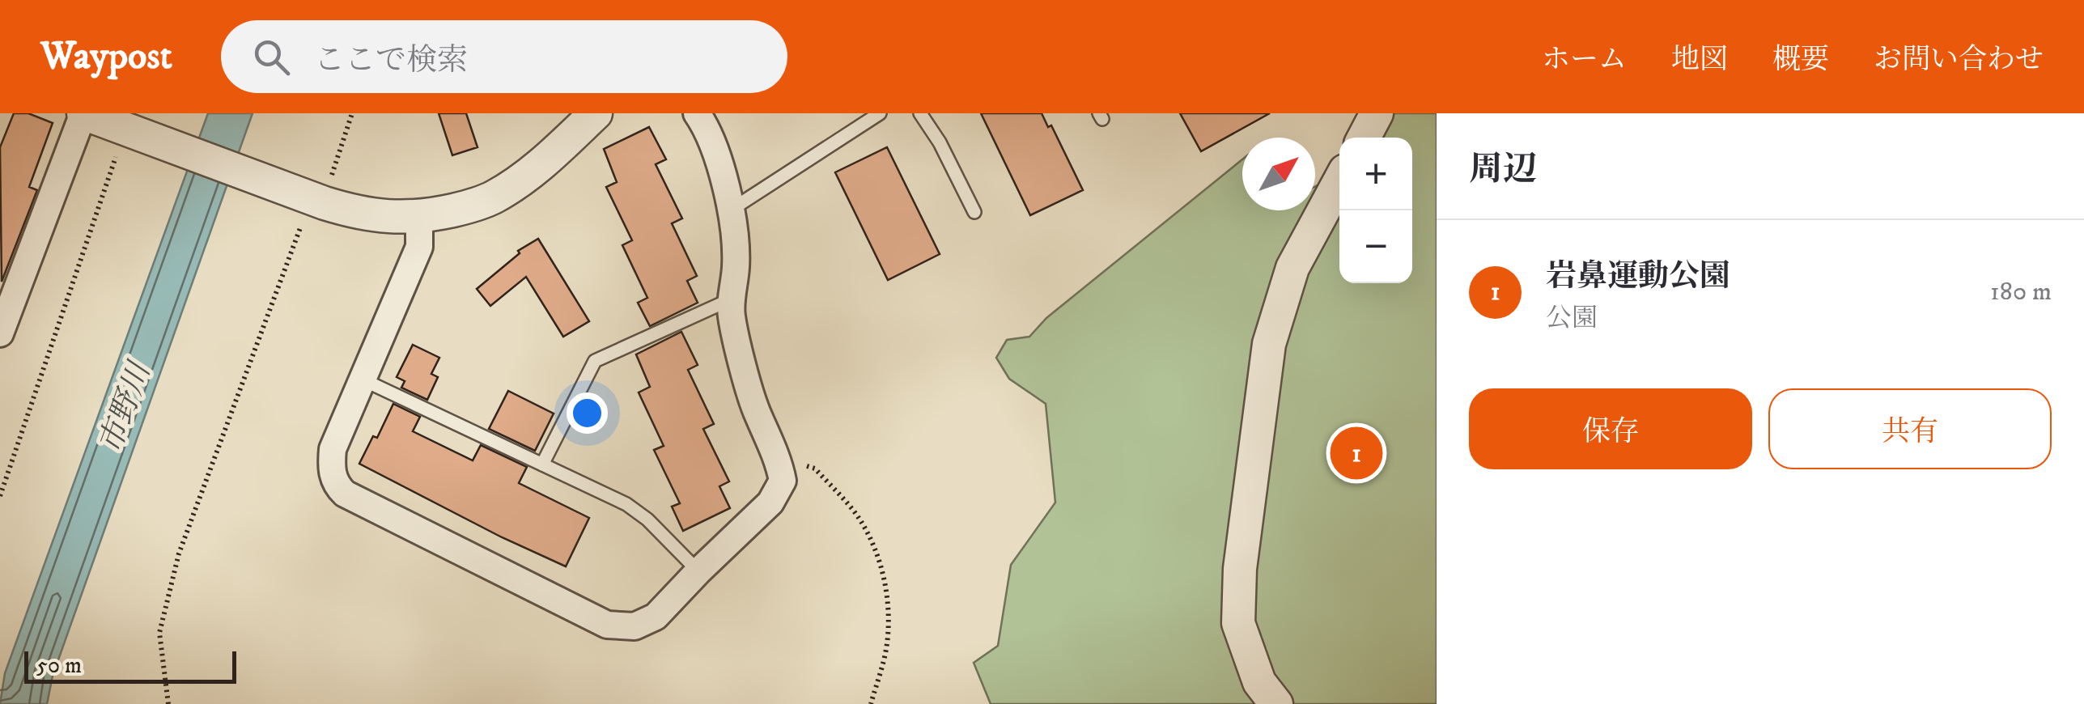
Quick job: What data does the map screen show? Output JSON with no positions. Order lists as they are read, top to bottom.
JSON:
{
  "water": ["市野川"],
  "scale_bar": "50 m",
  "north": "top right",
  "page": {
    "header": "Waypost",
    "search": "ここで検索",
    "nav": [
      "ホーム",
      "地図",
      "概要",
      "お問い合わせ"
    ],
    "heading": "周辺",
    "map_buttons": ["+", "−"],
    "list": [
      {
        "mark": "1",
        "name": "岩鼻運動公園",
        "note": "公園",
        "value": "180 m"
      }
    ],
    "buttons": ["保存", "共有"],
    "pins": "1",
    "scale": "50 m"
  }
}
